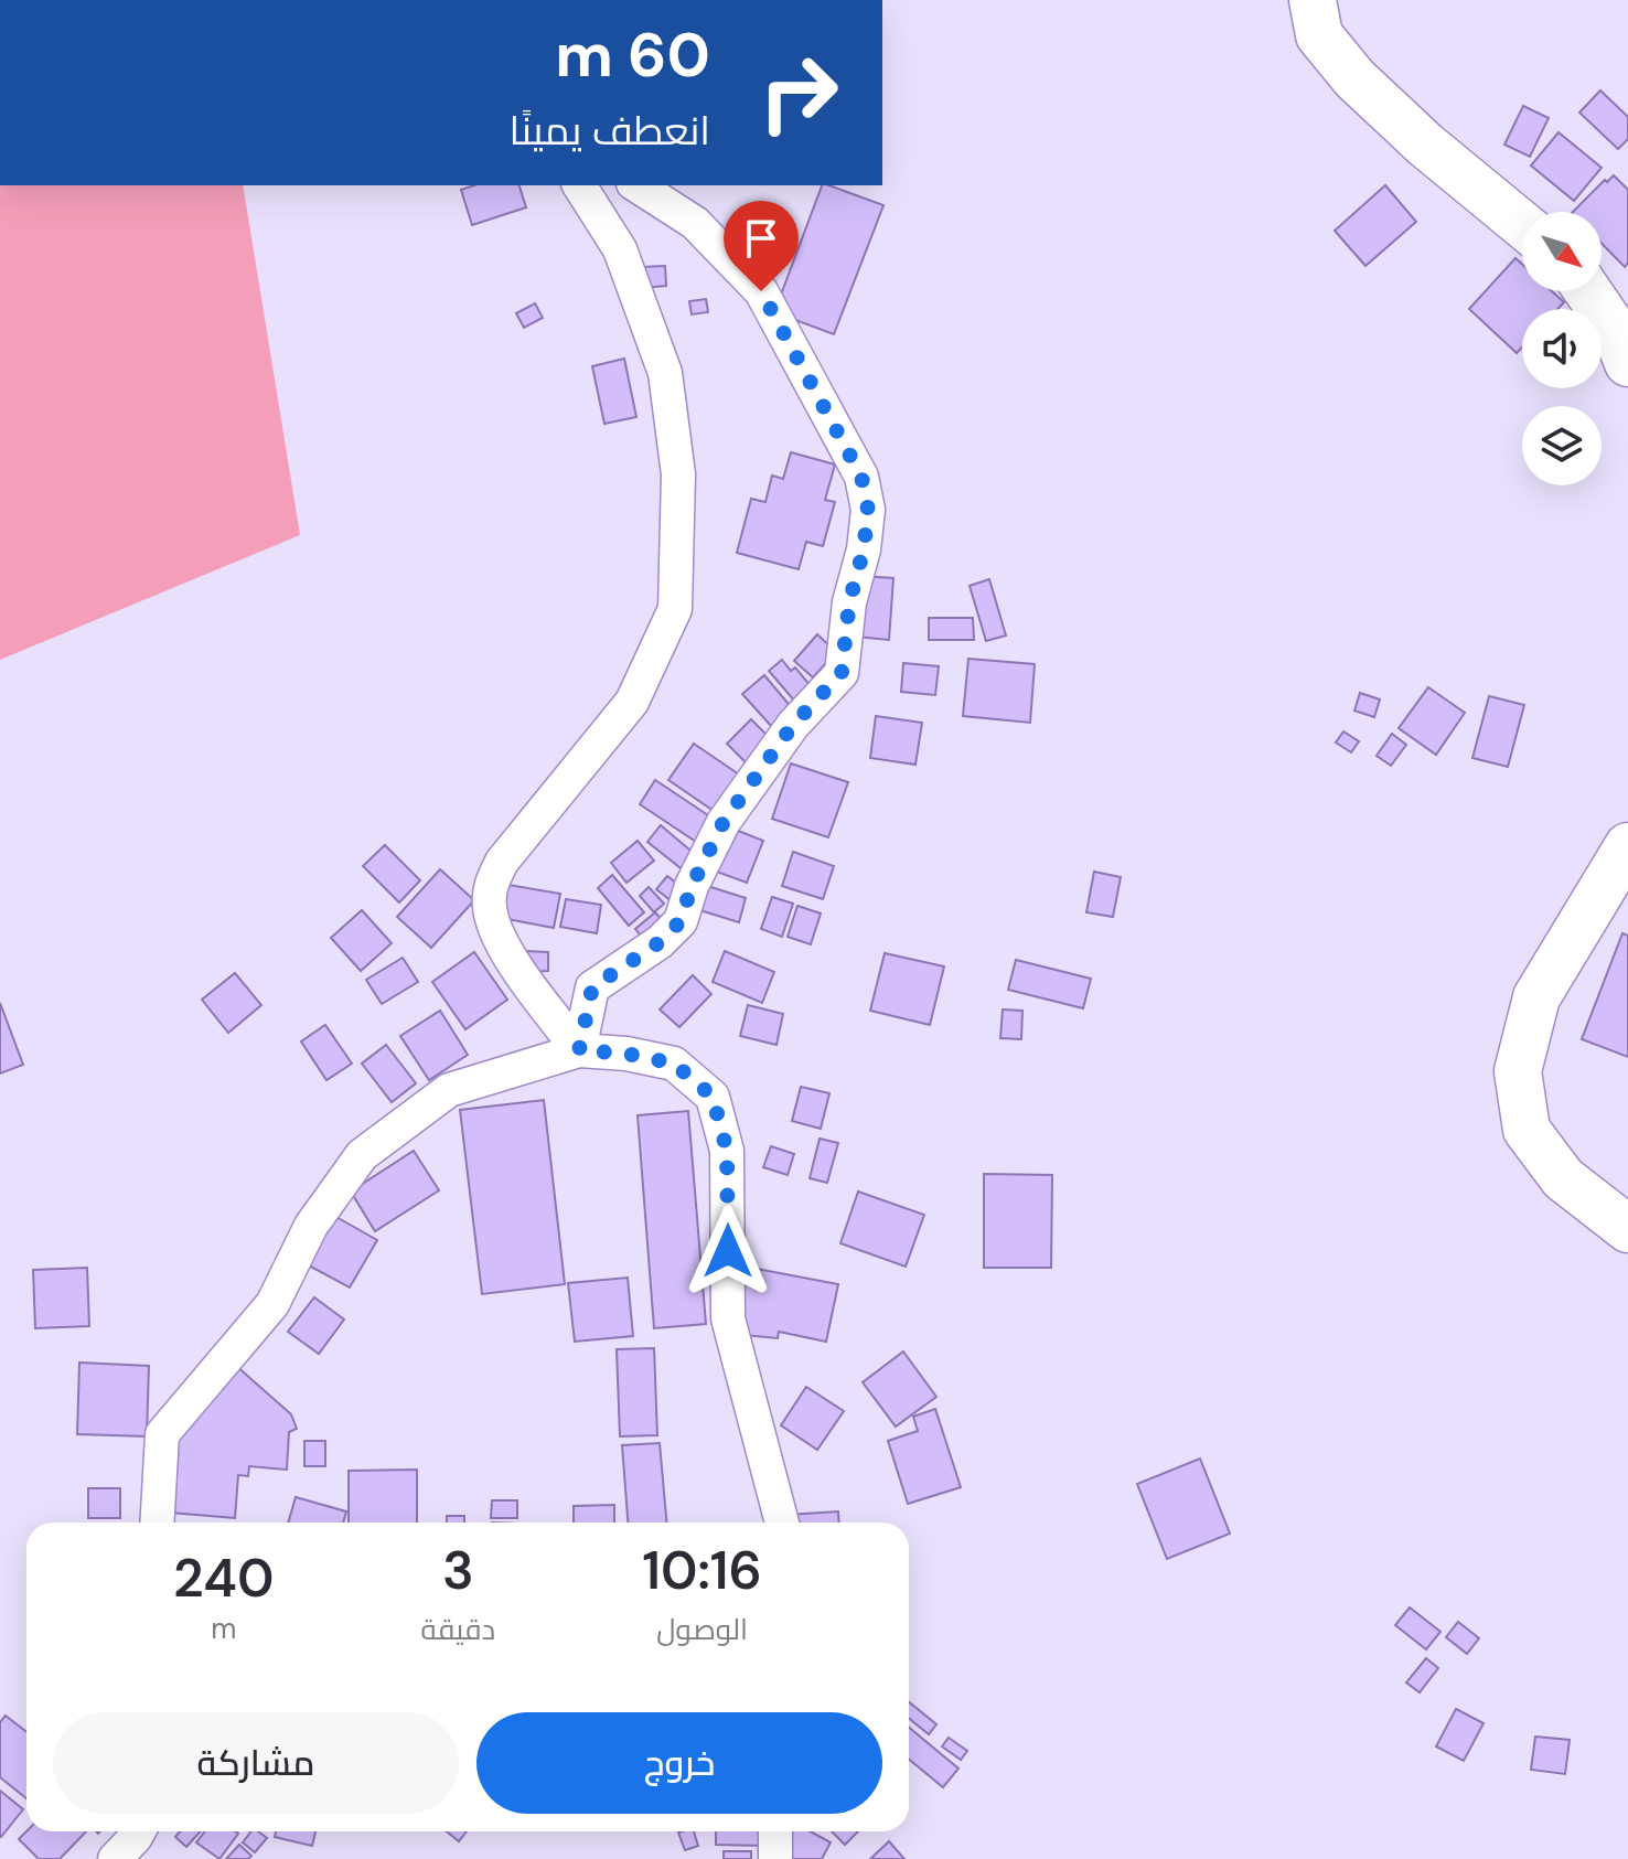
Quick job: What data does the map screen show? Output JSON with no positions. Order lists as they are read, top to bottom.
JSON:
{
  "north": "bottom right",
  "page": {
    "turn": ["60 m", "انعطف يمينًا"],
    "eta": [
      "10:16",
      "الوصول",
      "3",
      "دقيقة",
      "240",
      "m"
    ],
    "buttons": ["خروج", "مشاركة"]
  }
}
